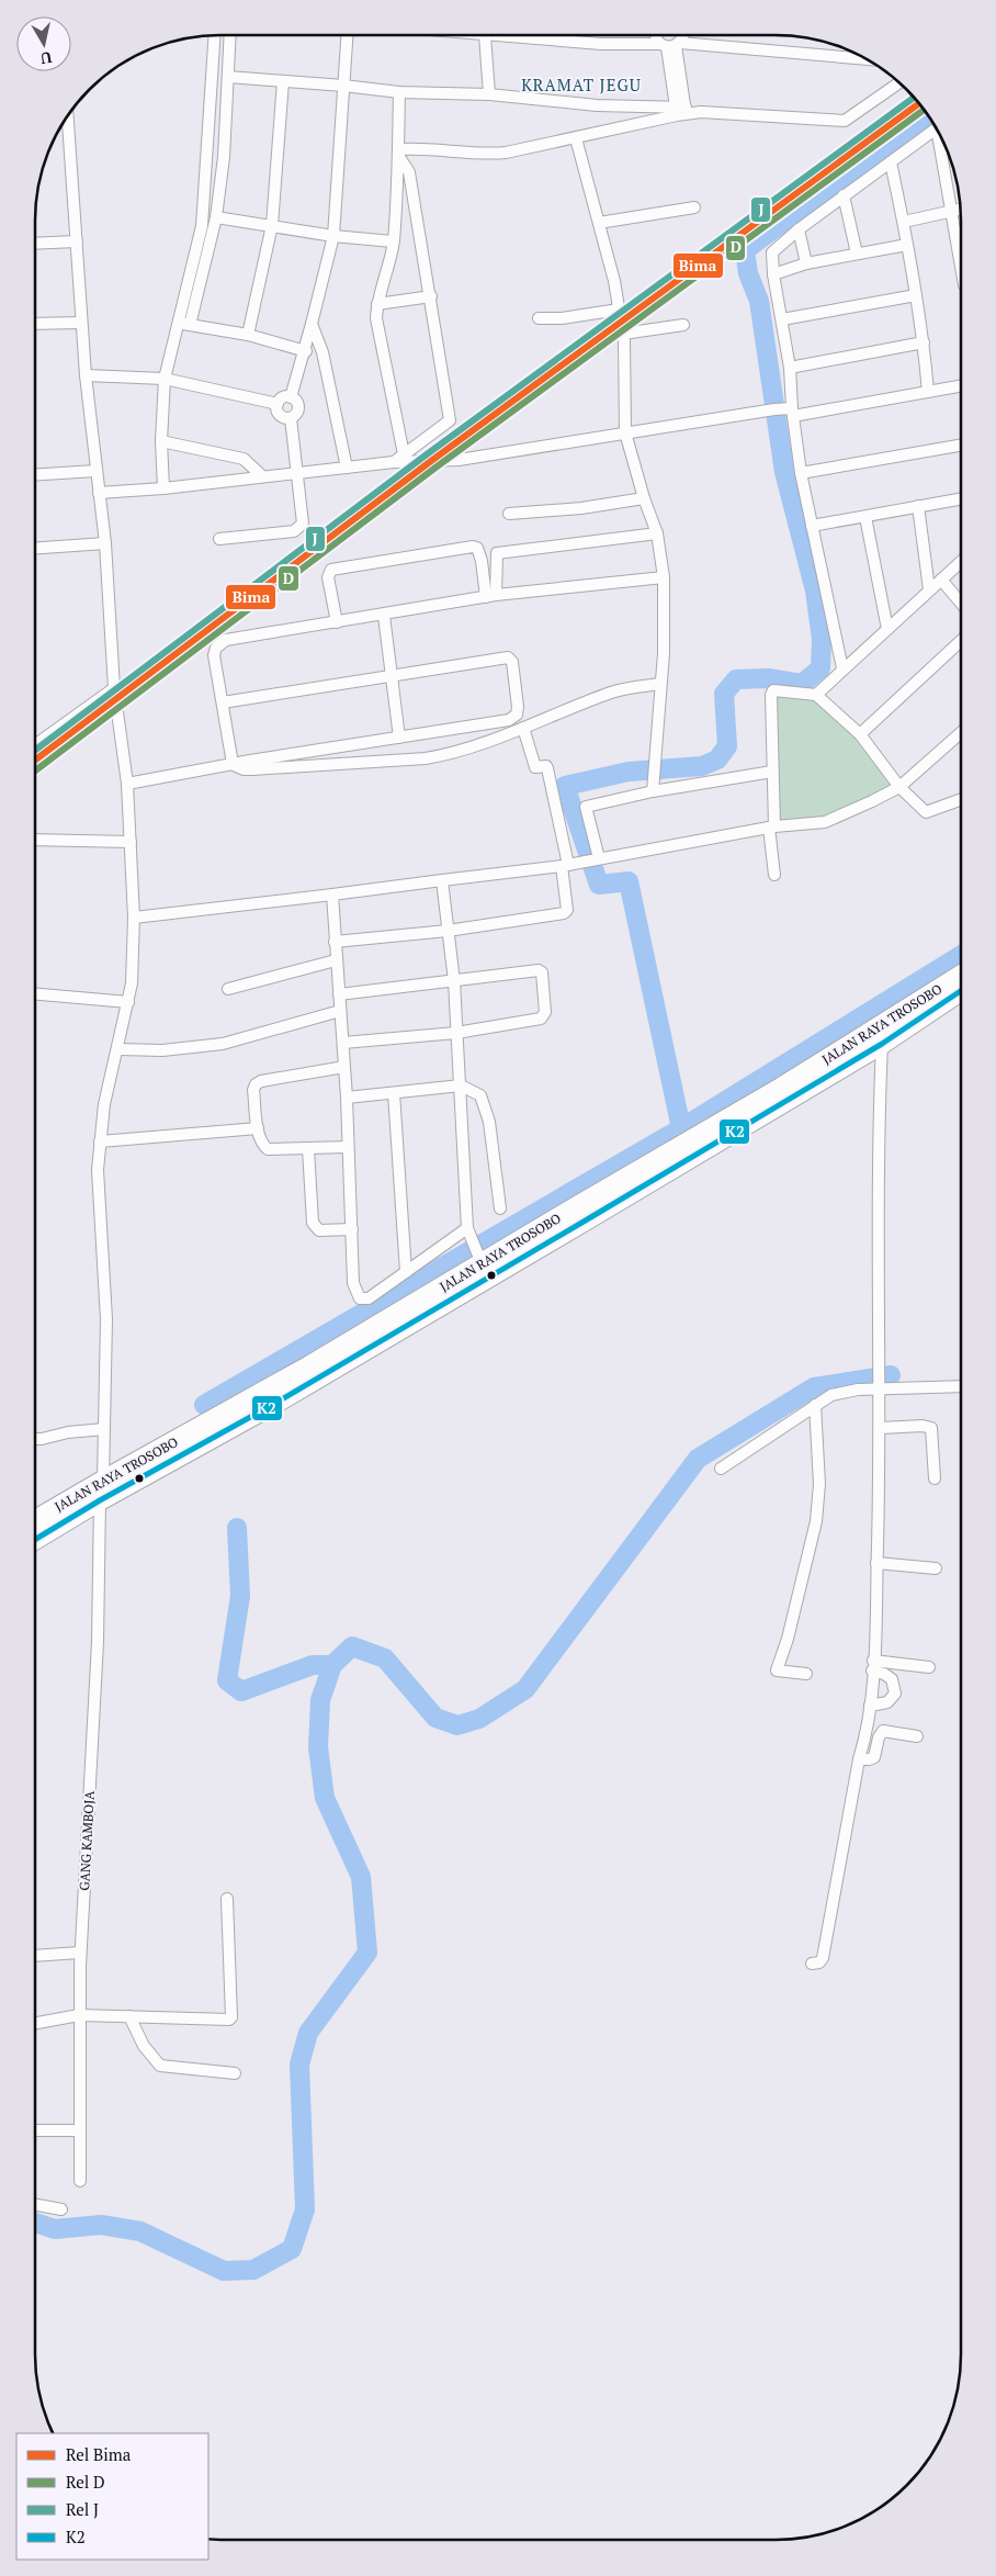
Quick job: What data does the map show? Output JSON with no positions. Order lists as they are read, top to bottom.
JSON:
{
  "streets": {
    "highway": ["JALAN RAYA TROSOBO"],
    "street": ["GANG KAMBOJA"]
  },
  "crossings": [
    ["JALAN RAYA TROSOBO", "GANG KAMBOJA"]
  ],
  "districts": ["KRAMAT JEGU"],
  "lines": [
    "rail line J",
    "rail line Bima",
    "rail line D",
    "transit line K2"
  ],
  "legend": [
    "Rel Bima",
    "Rel D",
    "Rel J",
    "K2"
  ],
  "north": "bottom"
}
